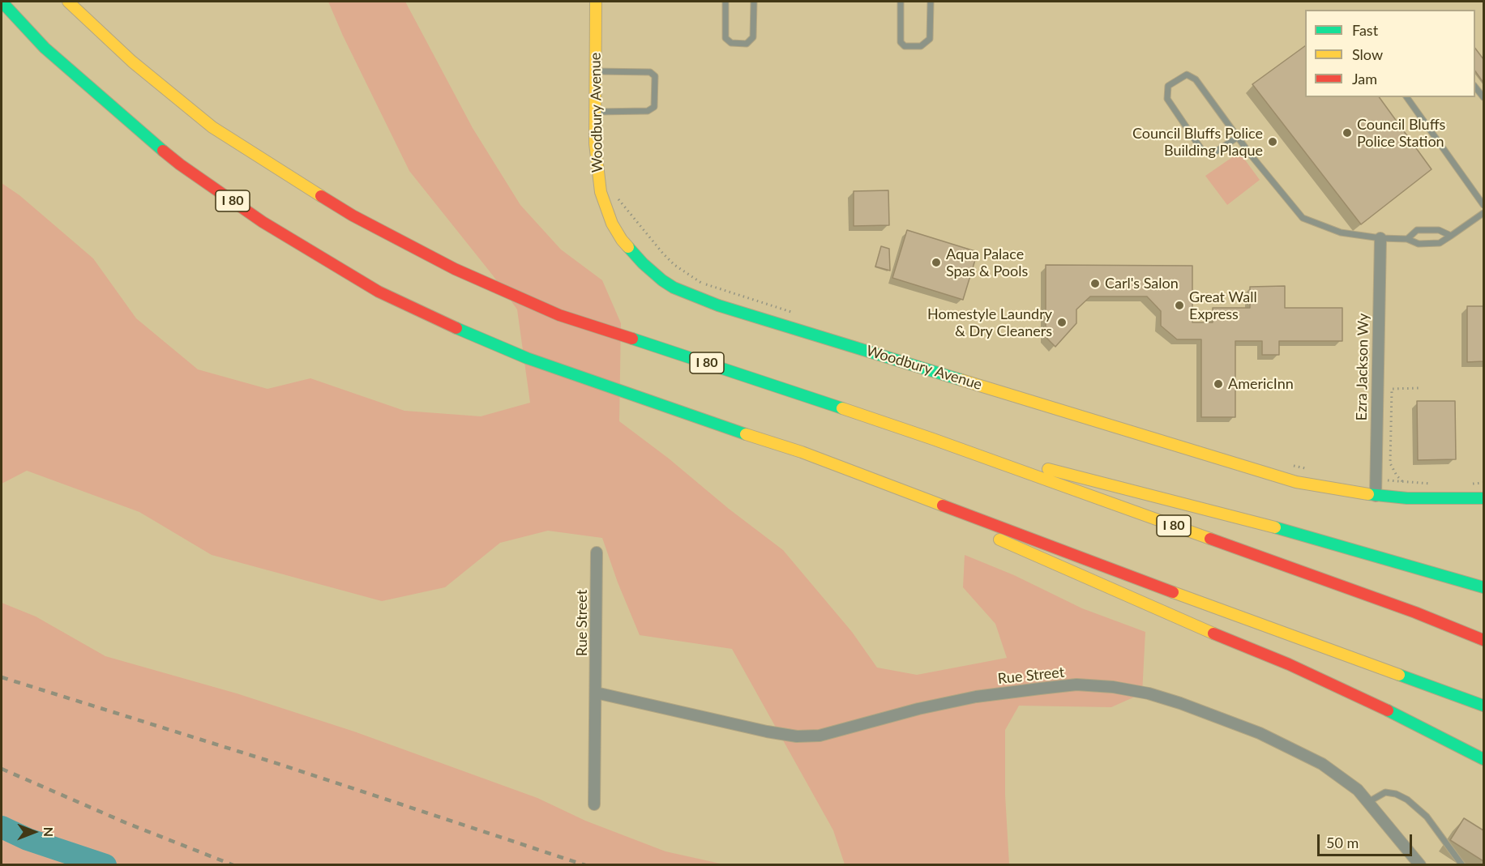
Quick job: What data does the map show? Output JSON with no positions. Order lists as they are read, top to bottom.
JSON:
{
  "streets": {
    "main road": ["Woodbury Avenue", "I 80"],
    "street": ["Ezra Jackson Wy", "Rue Street"]
  },
  "crossings": [
    ["Woodbury Avenue", "Ezra Jackson Wy"]
  ],
  "places": [
    "Council Bluffs Police Station",
    "Council Bluffs Police Building Plaque",
    "Aqua Palace Spas & Pools",
    "Carl's Salon",
    "Great Wall Express",
    "Homestyle Laundry & Dry Cleaners",
    "AmericInn"
  ],
  "legend": ["Fast", "Slow", "Jam"],
  "scale_bar": "50 m",
  "north": "right"
}
